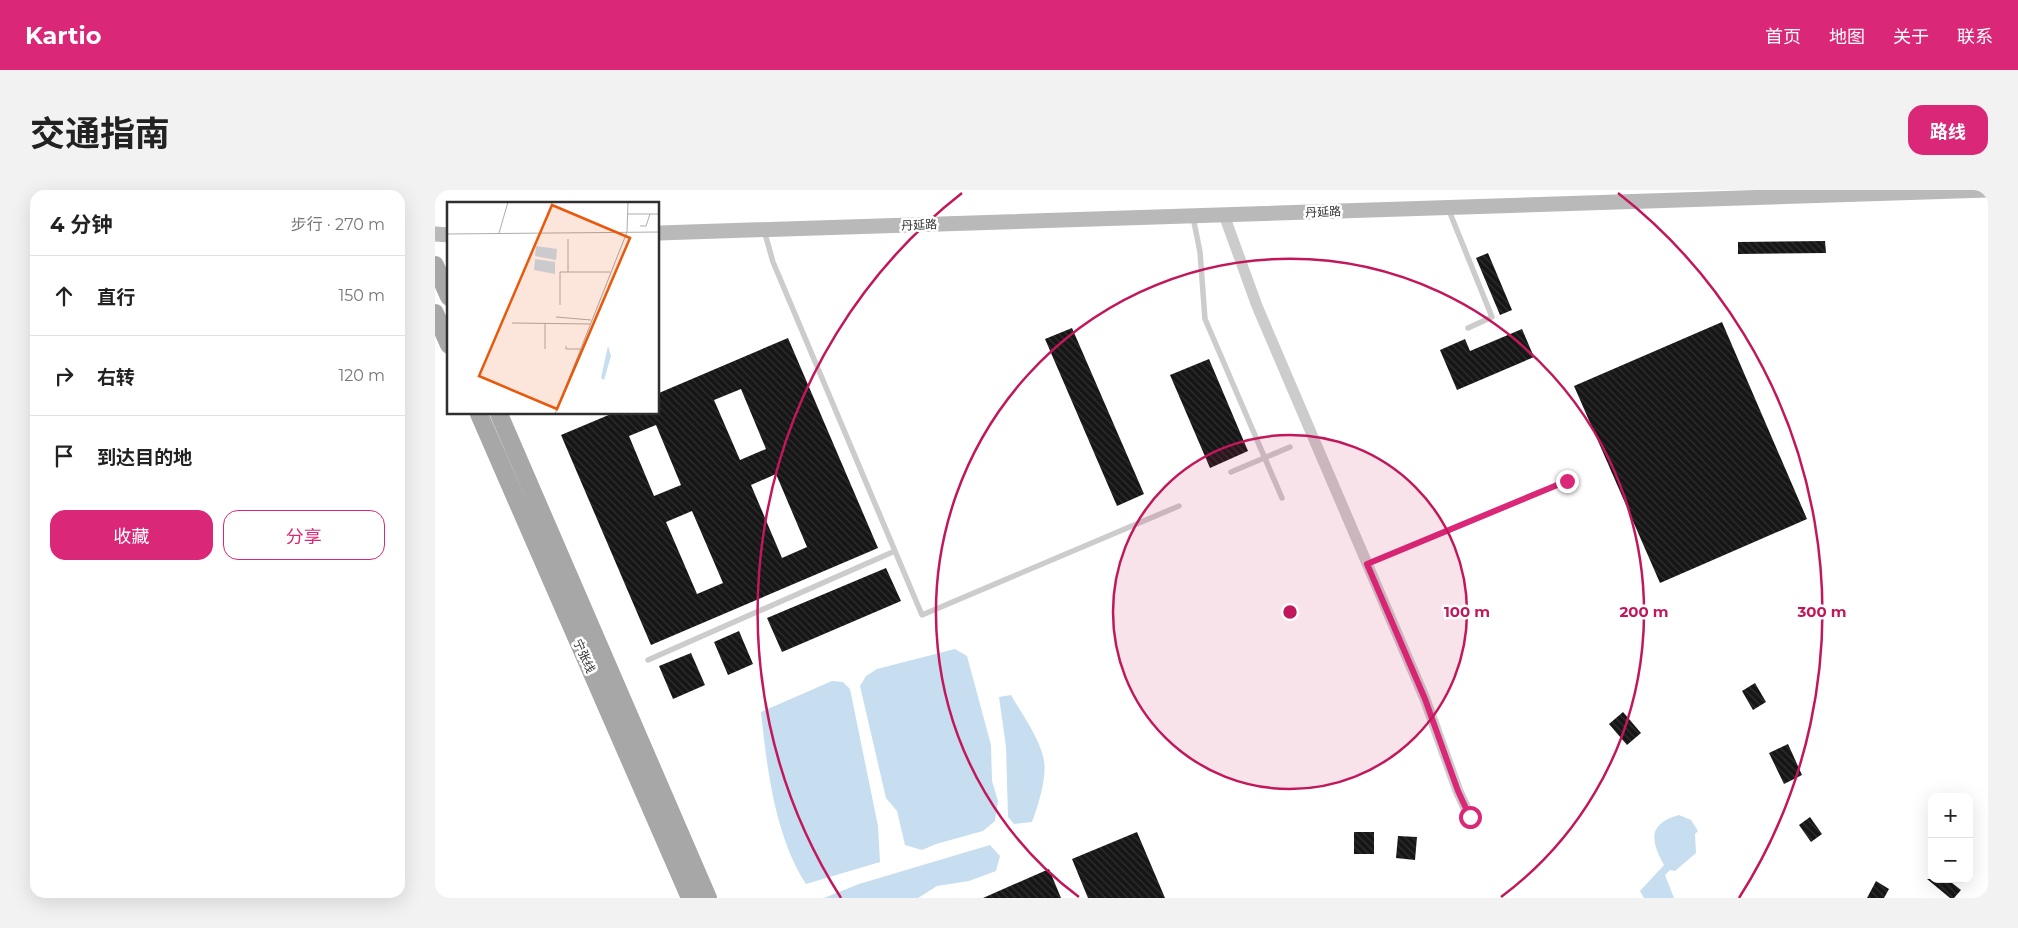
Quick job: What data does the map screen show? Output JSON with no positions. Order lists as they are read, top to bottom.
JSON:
{
  "streets": {
    "main road": ["丹延路", "宁张线"]
  },
  "page": {
    "header": "Kartio",
    "nav": [
      "首页",
      "地图",
      "关于",
      "联系"
    ],
    "title": "交通指南",
    "buttons": [
      "路线",
      ["收藏", "分享"]
    ],
    "heading": ["4 分钟", "步行 · 270 m"],
    "list": [
      ["直行", "150 m"],
      ["右转", "120 m"],
      "到达目的地"
    ],
    "map_buttons": ["+", "−"]
  },
  "rings": ["100 m", "200 m", "300 m"]
}
